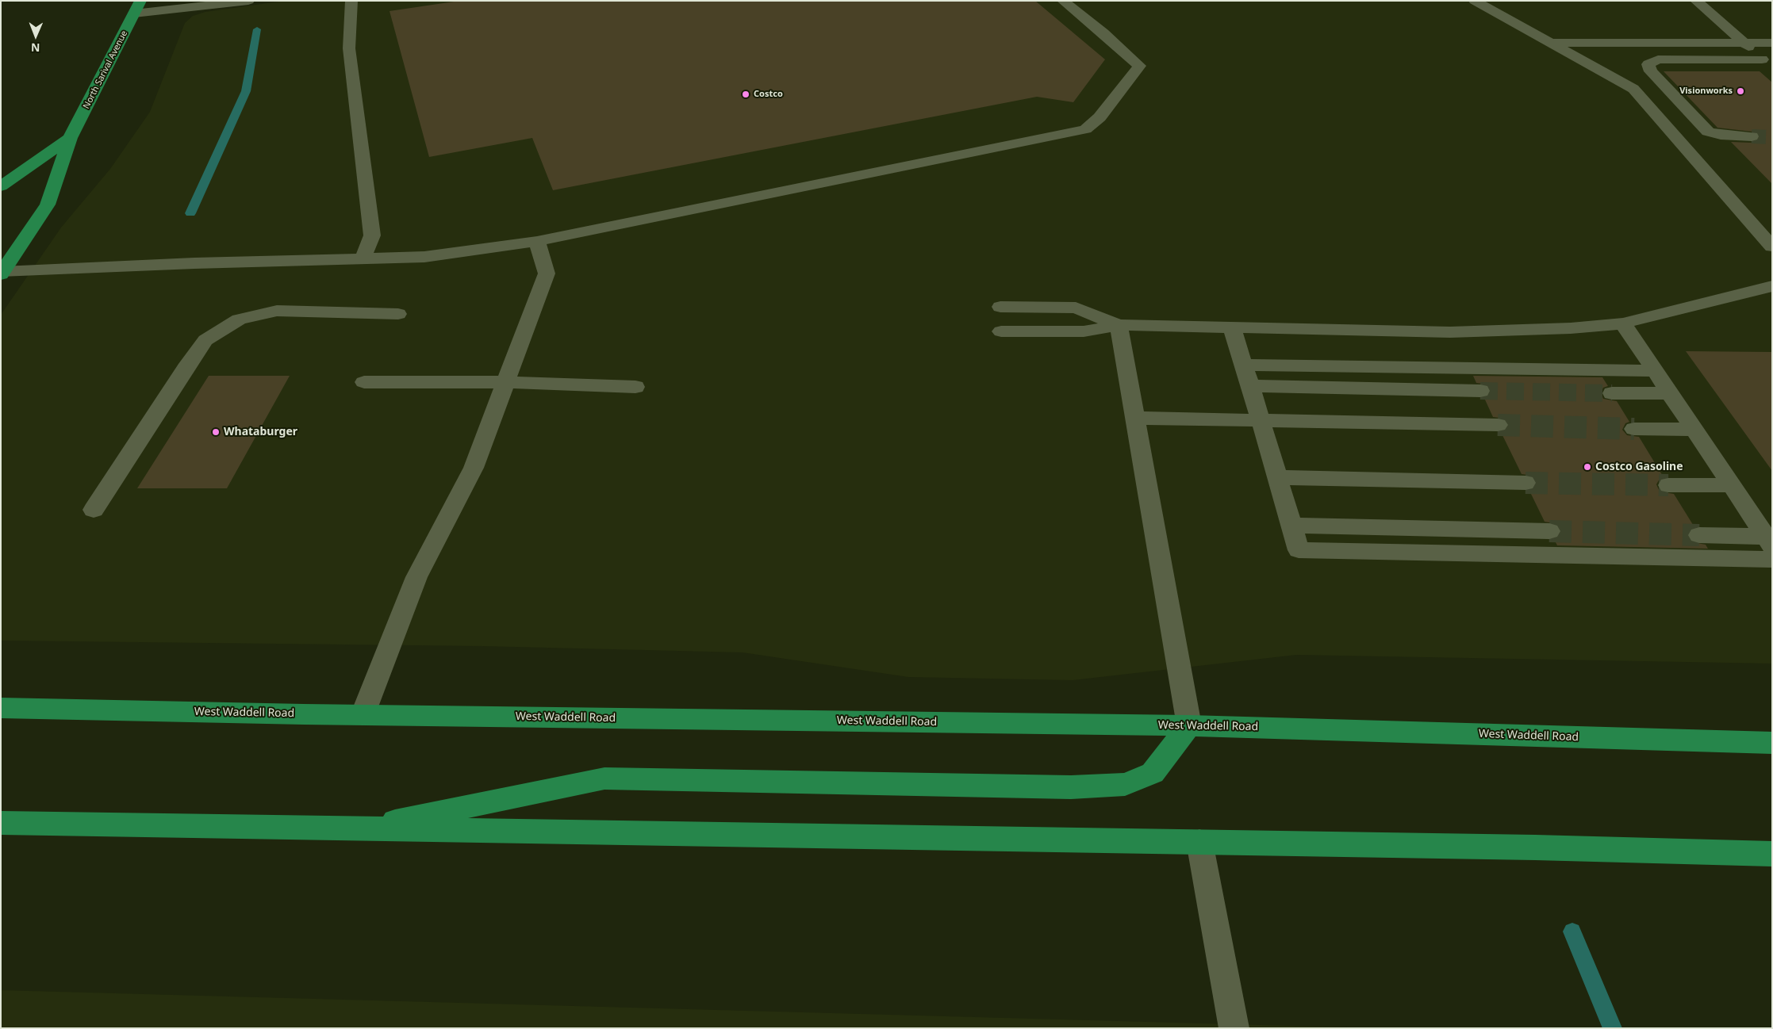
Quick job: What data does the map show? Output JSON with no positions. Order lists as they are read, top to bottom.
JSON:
{
  "streets": {
    "main road": ["North Sarival Avenue", "West Waddell Road"]
  },
  "places": [
    "Visionworks",
    "Costco",
    "Whataburger",
    "Costco Gasoline"
  ],
  "north": "bottom"
}
